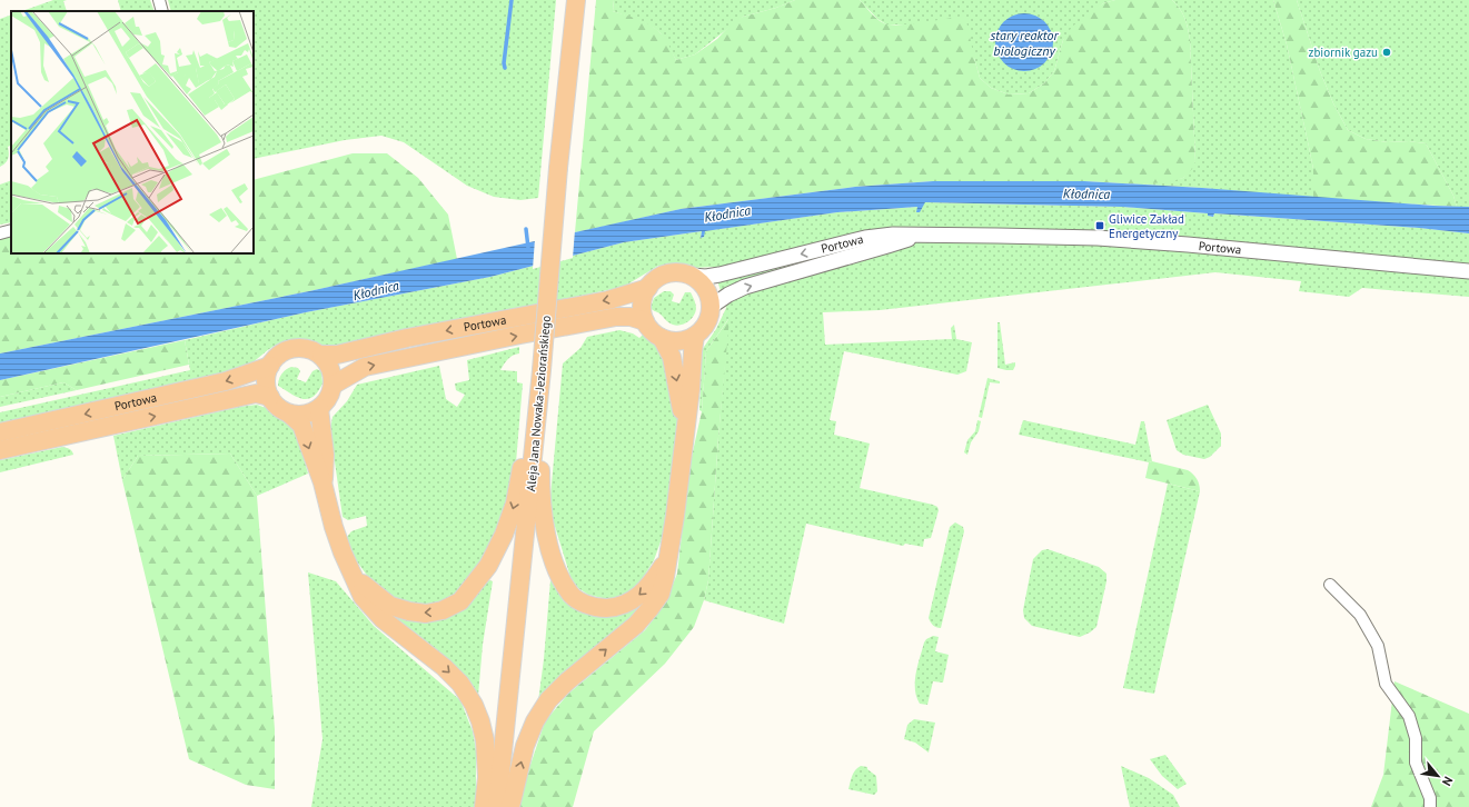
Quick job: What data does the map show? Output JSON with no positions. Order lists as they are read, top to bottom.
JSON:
{
  "streets": {
    "main road": ["Portowa", "Aleja Jana Nowaka-Jeziorańskiego"]
  },
  "water": ["stary reaktor biologiczny", "Kłodnica"],
  "places": {
    "other": ["zbiornik gazu"],
    "transit": ["Gliwice Zakład Energetyczny"]
  },
  "north": "bottom right"
}
